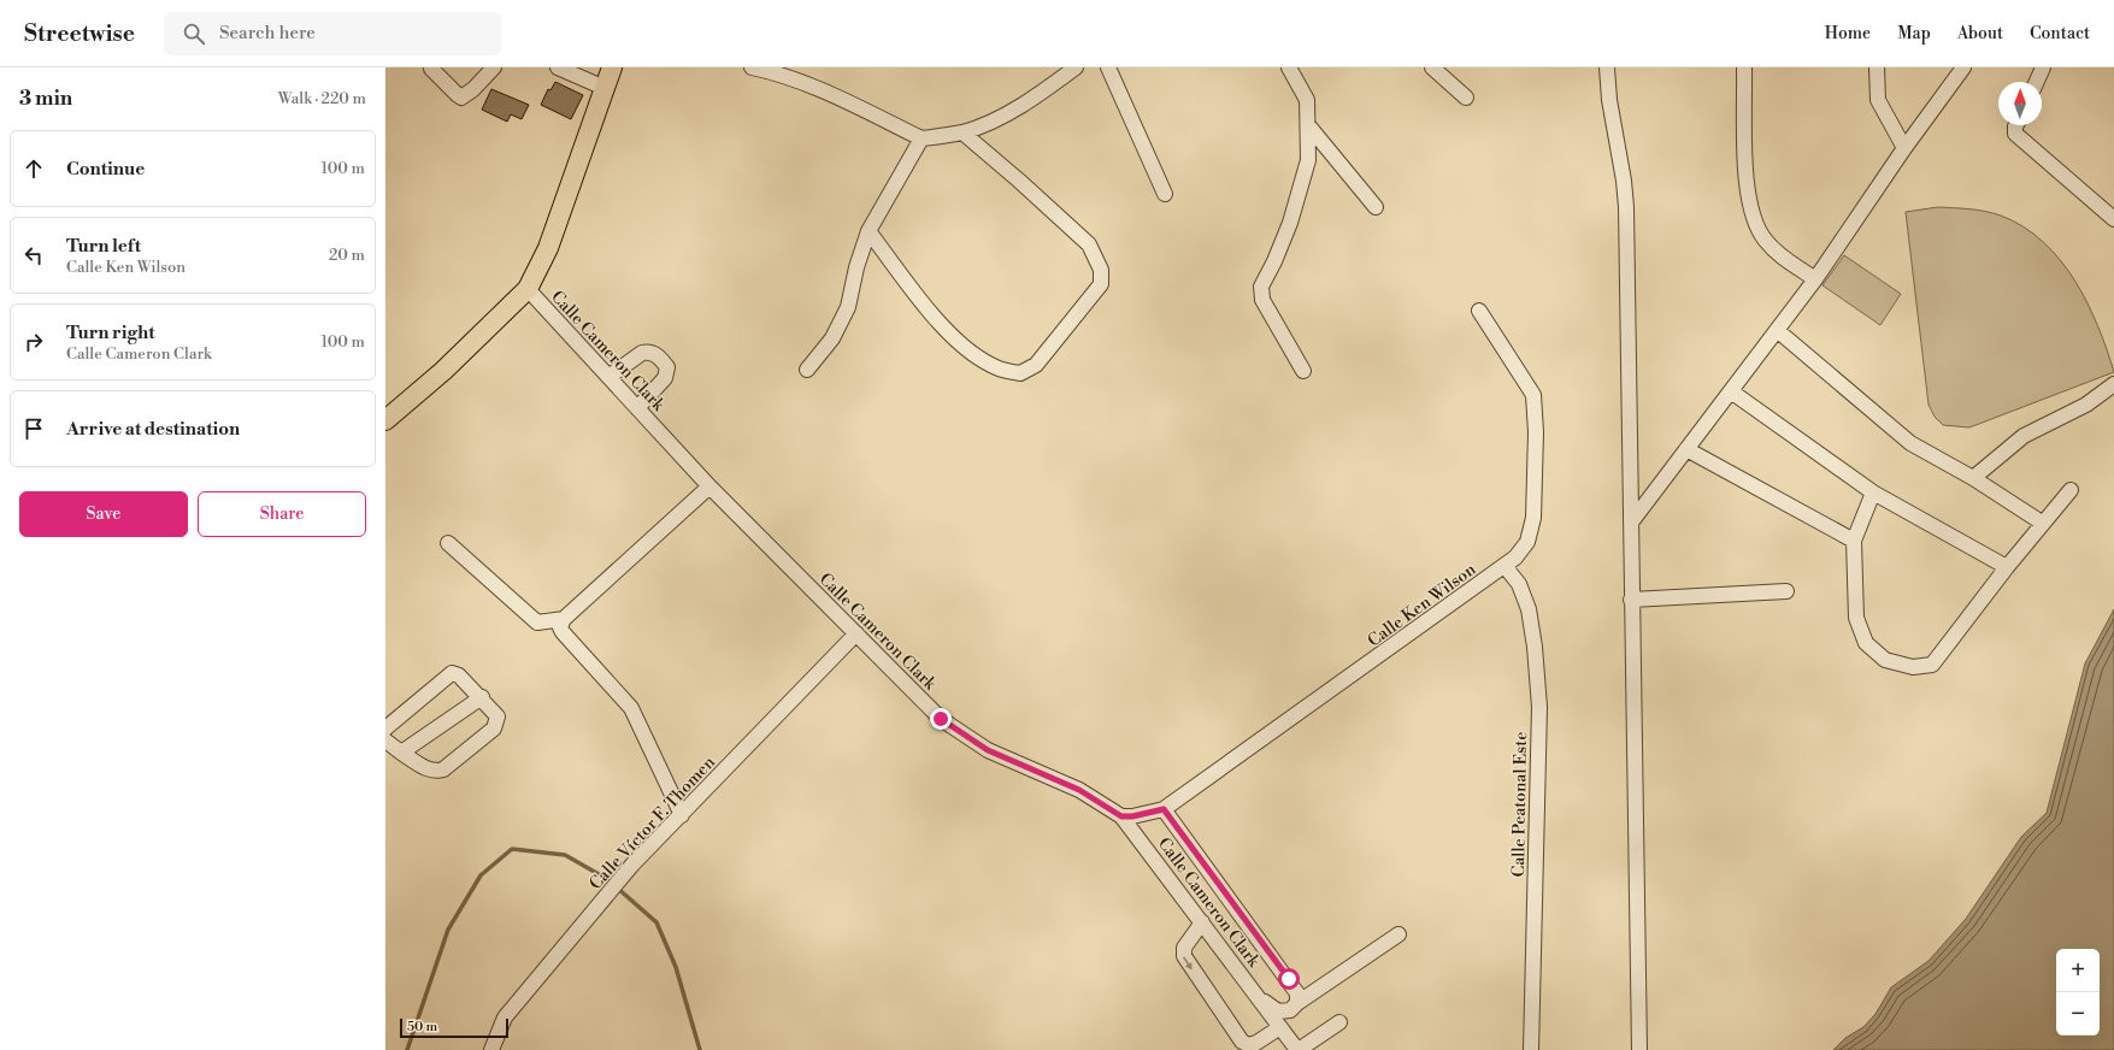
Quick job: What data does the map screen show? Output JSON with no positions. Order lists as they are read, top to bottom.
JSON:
{
  "streets": {
    "street": [
      "Calle Cameron Clark",
      "Calle Ken Wilson",
      "Calle Peatonal Este",
      "Calle Víctor F. Thomen"
    ]
  },
  "crossings": [
    ["Calle Cameron Clark", "Calle Ken Wilson"],
    ["Calle Cameron Clark", "Calle Víctor F. Thomen"],
    ["Calle Ken Wilson", "Calle Peatonal Este"]
  ],
  "scale_bar": "50 m",
  "north": "top",
  "page": {
    "header": "Streetwise",
    "search": "Search here",
    "nav": [
      "Home",
      "Map",
      "About",
      "Contact"
    ],
    "heading": ["3 min", "Walk · 220 m"],
    "list": [
      ["Continue", "100 m"],
      ["Turn left", "Calle Ken Wilson", "20 m"],
      ["Turn right", "Calle Cameron Clark", "100 m"],
      "Arrive at destination"
    ],
    "buttons": ["Save", "Share"],
    "map_buttons": ["+", "−"],
    "scale": "50 m"
  }
}
